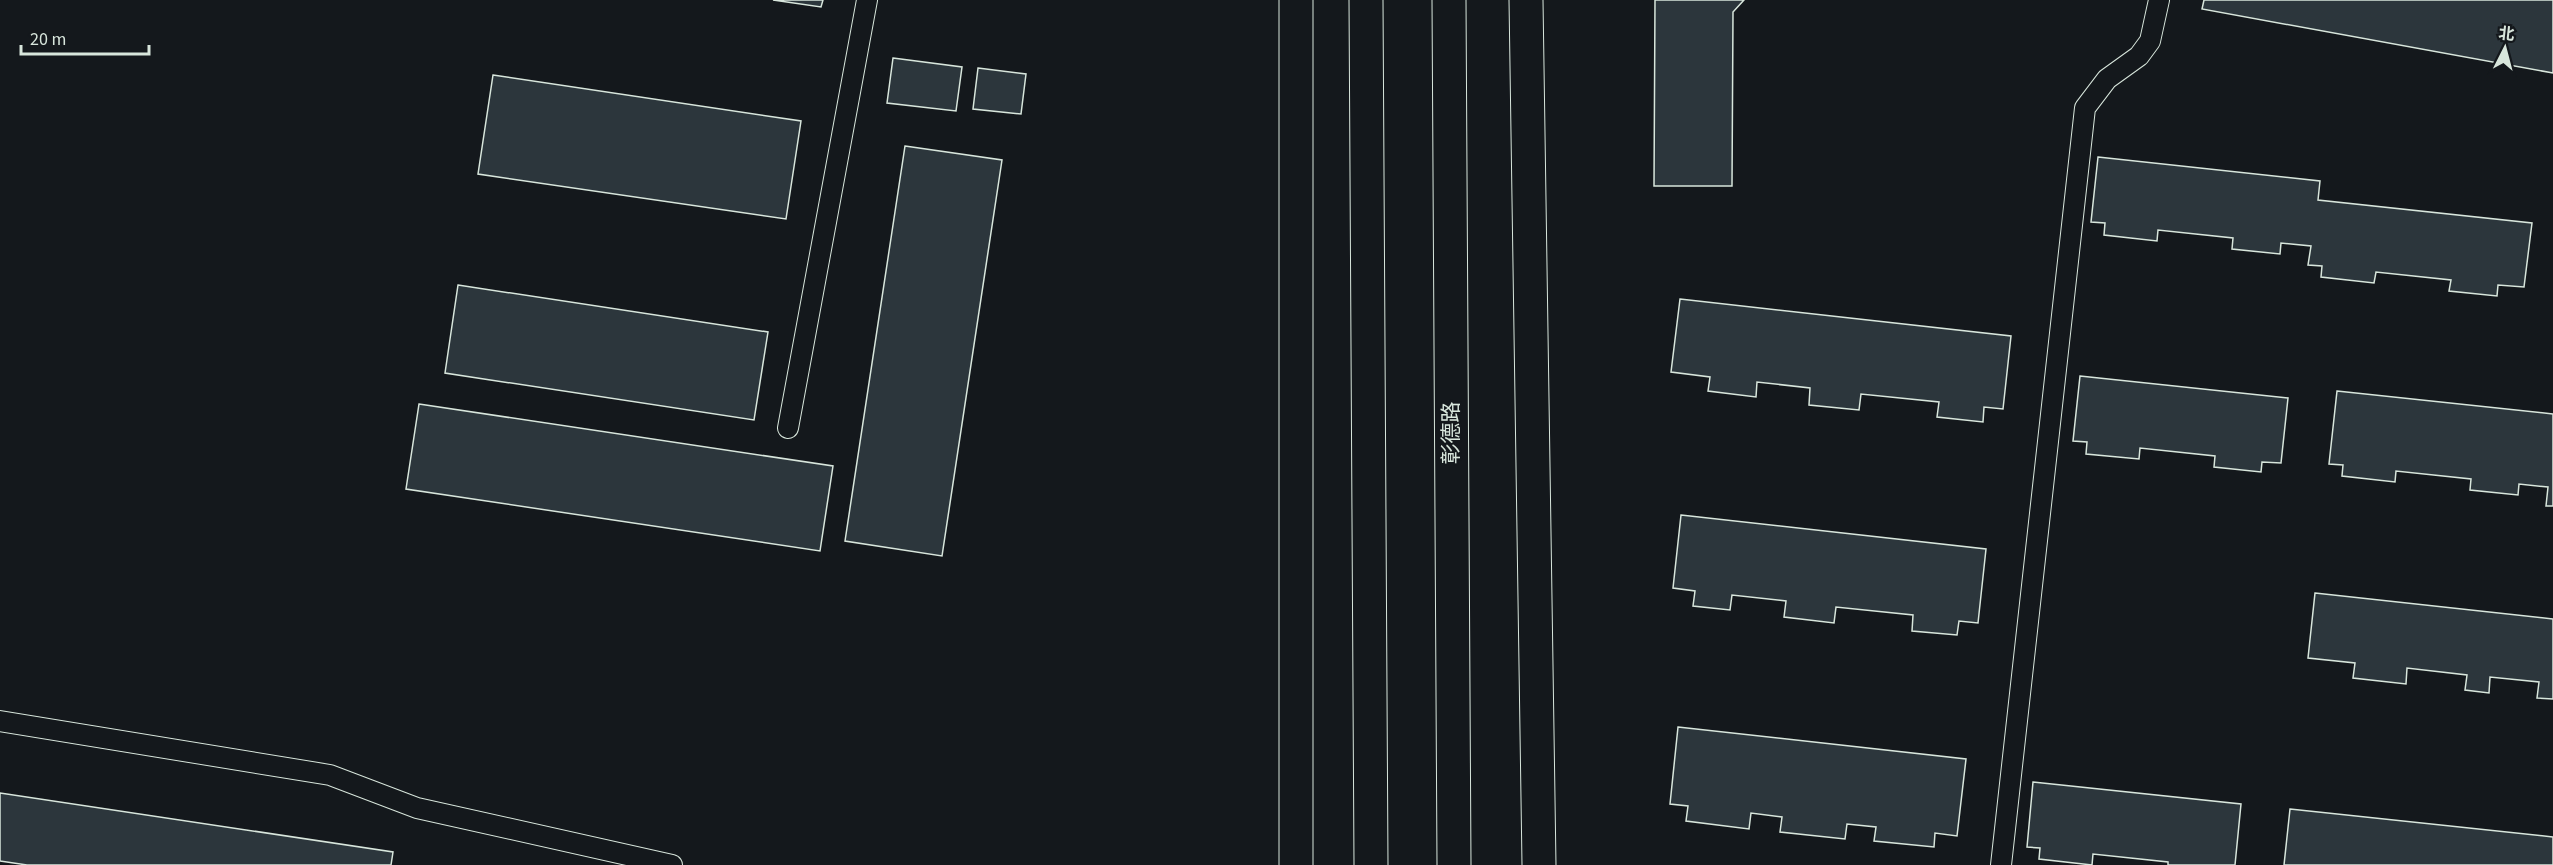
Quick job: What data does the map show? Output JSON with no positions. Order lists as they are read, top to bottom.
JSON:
{
  "streets": {
    "street": ["彰德路"]
  },
  "scale_bar": "20 m",
  "north": "top"
}
